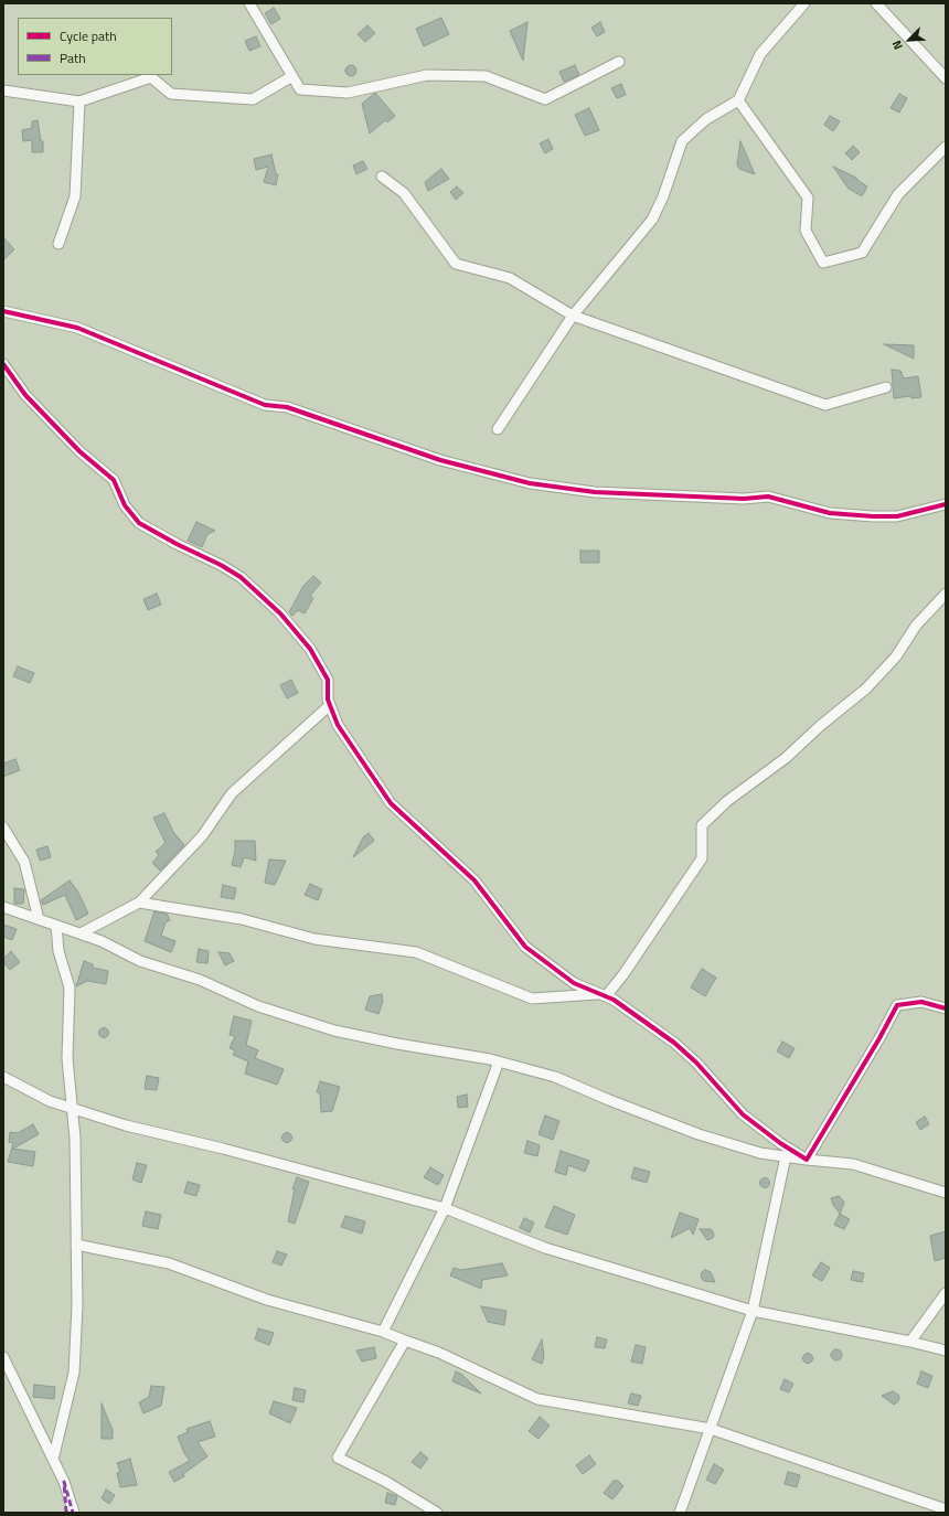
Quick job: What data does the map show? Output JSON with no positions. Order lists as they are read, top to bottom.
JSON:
{
  "legend": ["Cycle path", "Path"],
  "north": "bottom left"
}
